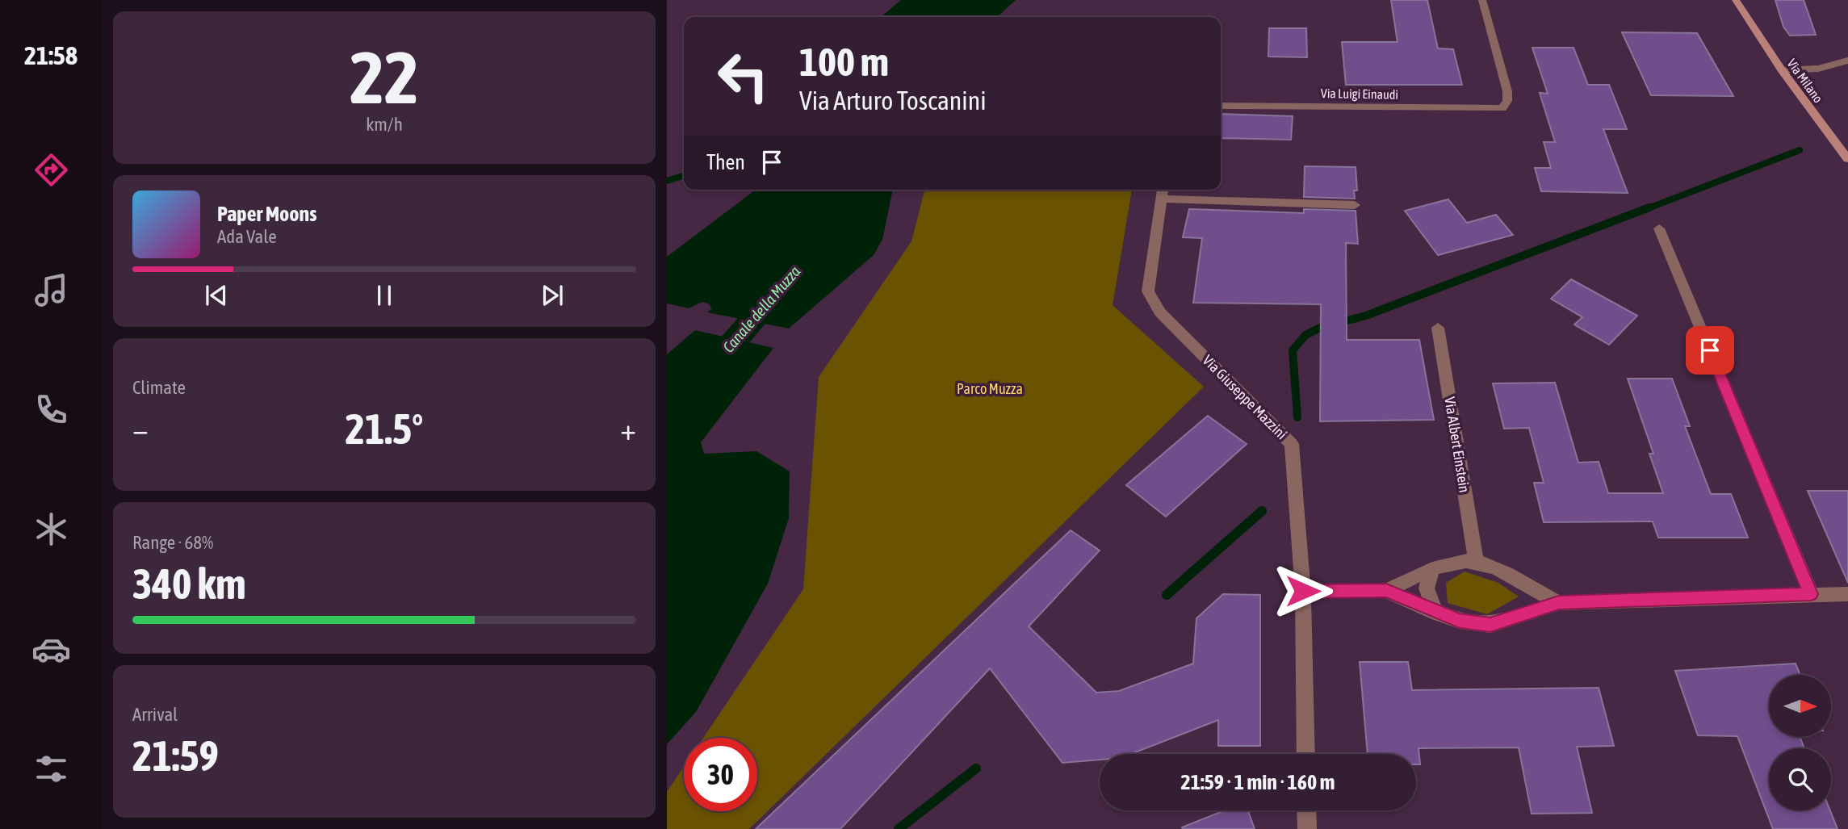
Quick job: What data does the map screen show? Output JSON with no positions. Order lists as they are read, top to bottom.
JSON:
{
  "streets": {
    "street": [
      "Via Milano",
      "Via Luigi Einaudi",
      "Via Giuseppe Mazzini",
      "Via Albert Einstein"
    ]
  },
  "water": ["Canale della Muzza"],
  "parks": ["Parco Muzza"],
  "north": "right",
  "page": {
    "tabs": "21:58",
    "tile": [
      ["22", "km/h"],
      "Climate",
      ["Range · 68%", "340 km"],
      ["Arrival", "21:59"]
    ],
    "turn": ["100 m", "Via Arturo Toscanini"],
    "then": "Then",
    "song": ["Paper Moons", "Ada Vale"],
    "heat": ["−", "21.5°", "+"],
    "limit": "30",
    "trip": "21:59 · 1 min · 160 m"
  }
}
